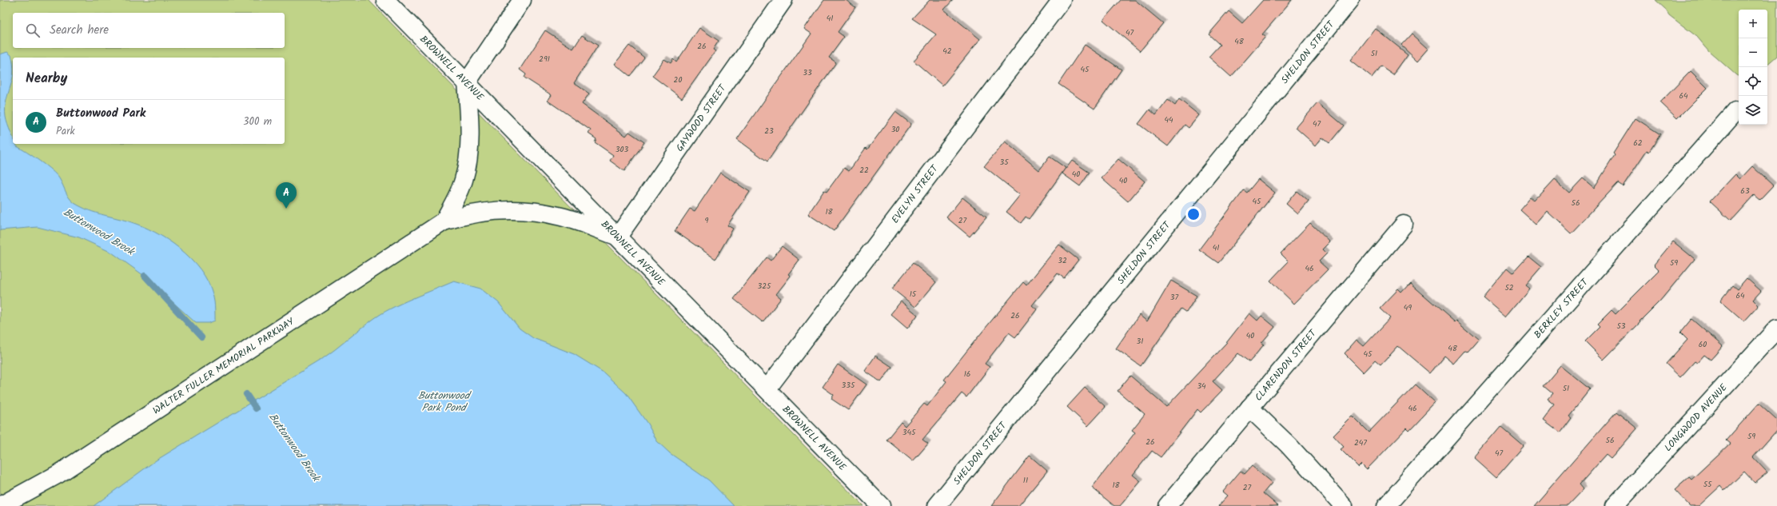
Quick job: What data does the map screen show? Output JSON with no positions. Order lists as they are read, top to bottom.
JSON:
{
  "streets": {
    "street": [
      "SHELDON STREET",
      "BROWNELL AVENUE",
      "GAYWOOD STREET",
      "EVELYN STREET",
      "BERKLEY STREET",
      "CLARENDON STREET",
      "WALTER FULLER MEMORIAL PARKWAY",
      "LONGWOOD AVENUE"
    ]
  },
  "crossings": [
    ["BROWNELL AVENUE", "GAYWOOD STREET"],
    ["BROWNELL AVENUE", "EVELYN STREET"],
    ["BROWNELL AVENUE", "WALTER FULLER MEMORIAL PARKWAY"],
    ["GAYWOOD STREET", "WALTER FULLER MEMORIAL PARKWAY"]
  ],
  "water": ["Buttonwood Brook", "Buttonwood Park Pond"],
  "house_numbers": [
    "41",
    "47",
    "48",
    "26",
    "42",
    "51",
    "291",
    "45",
    "33",
    "20",
    "64",
    "44",
    "47",
    "30",
    "23",
    "62",
    "303",
    "35",
    "22",
    "40",
    "40",
    "63",
    "45",
    "56",
    "18",
    "9",
    "27",
    "41",
    "32",
    "59",
    "46",
    "325",
    "52",
    "15",
    "64",
    "37",
    "49",
    "26",
    "53",
    "40",
    "31",
    "60",
    "48",
    "45",
    "16",
    "335",
    "34",
    "51",
    "46",
    "345",
    "59",
    "56",
    "26",
    "247",
    "47",
    "11",
    "55",
    "18",
    "27"
  ],
  "page": {
    "map_buttons": ["+", "−"],
    "search": "Search here",
    "heading": "Nearby",
    "list": [
      {
        "mark": "A",
        "name": "Buttonwood Park",
        "note": "Park",
        "value": "300 m"
      }
    ],
    "pins": "A"
  }
}
